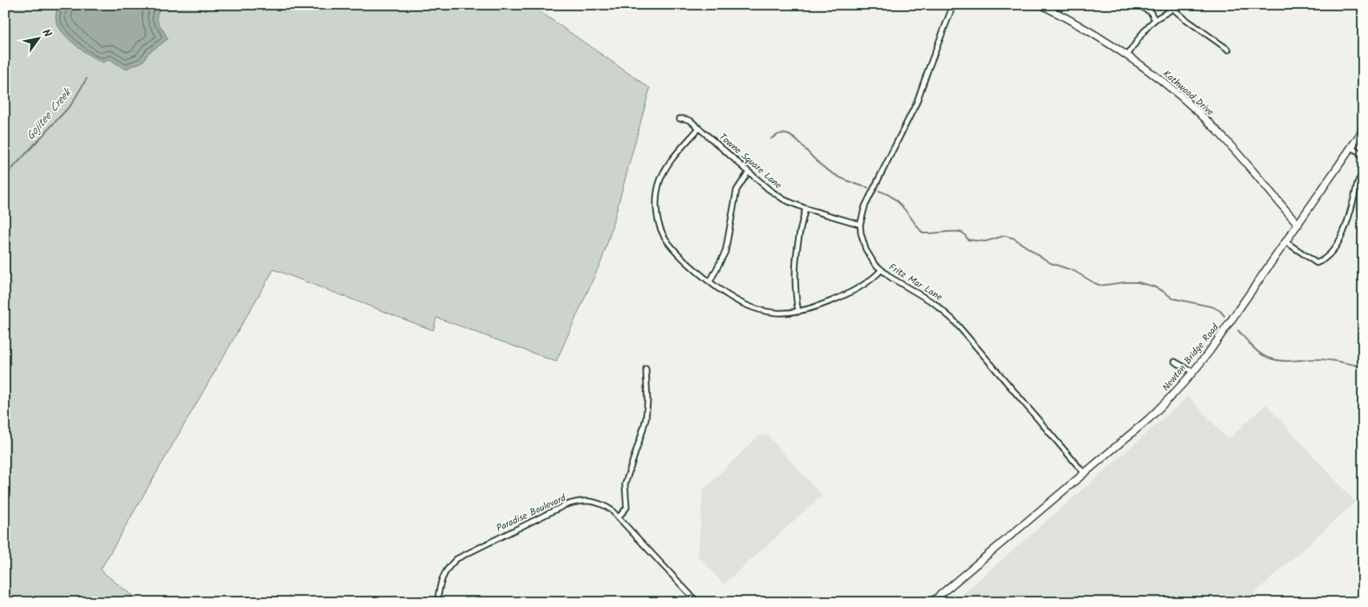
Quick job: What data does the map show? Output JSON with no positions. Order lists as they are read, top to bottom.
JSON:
{
  "streets": {
    "main road": ["Kathwood Drive", "Newton Bridge Road"],
    "street": ["Towne Square Lane", "Fritz Mar Lane", "Paradise Boulevard"]
  },
  "crossings": [
    ["Kathwood Drive", "Newton Bridge Road"],
    ["Towne Square Lane", "Fritz Mar Lane"],
    ["Fritz Mar Lane", "Newton Bridge Road"]
  ],
  "water": ["Gojitee Creek"],
  "north": "top right"
}
